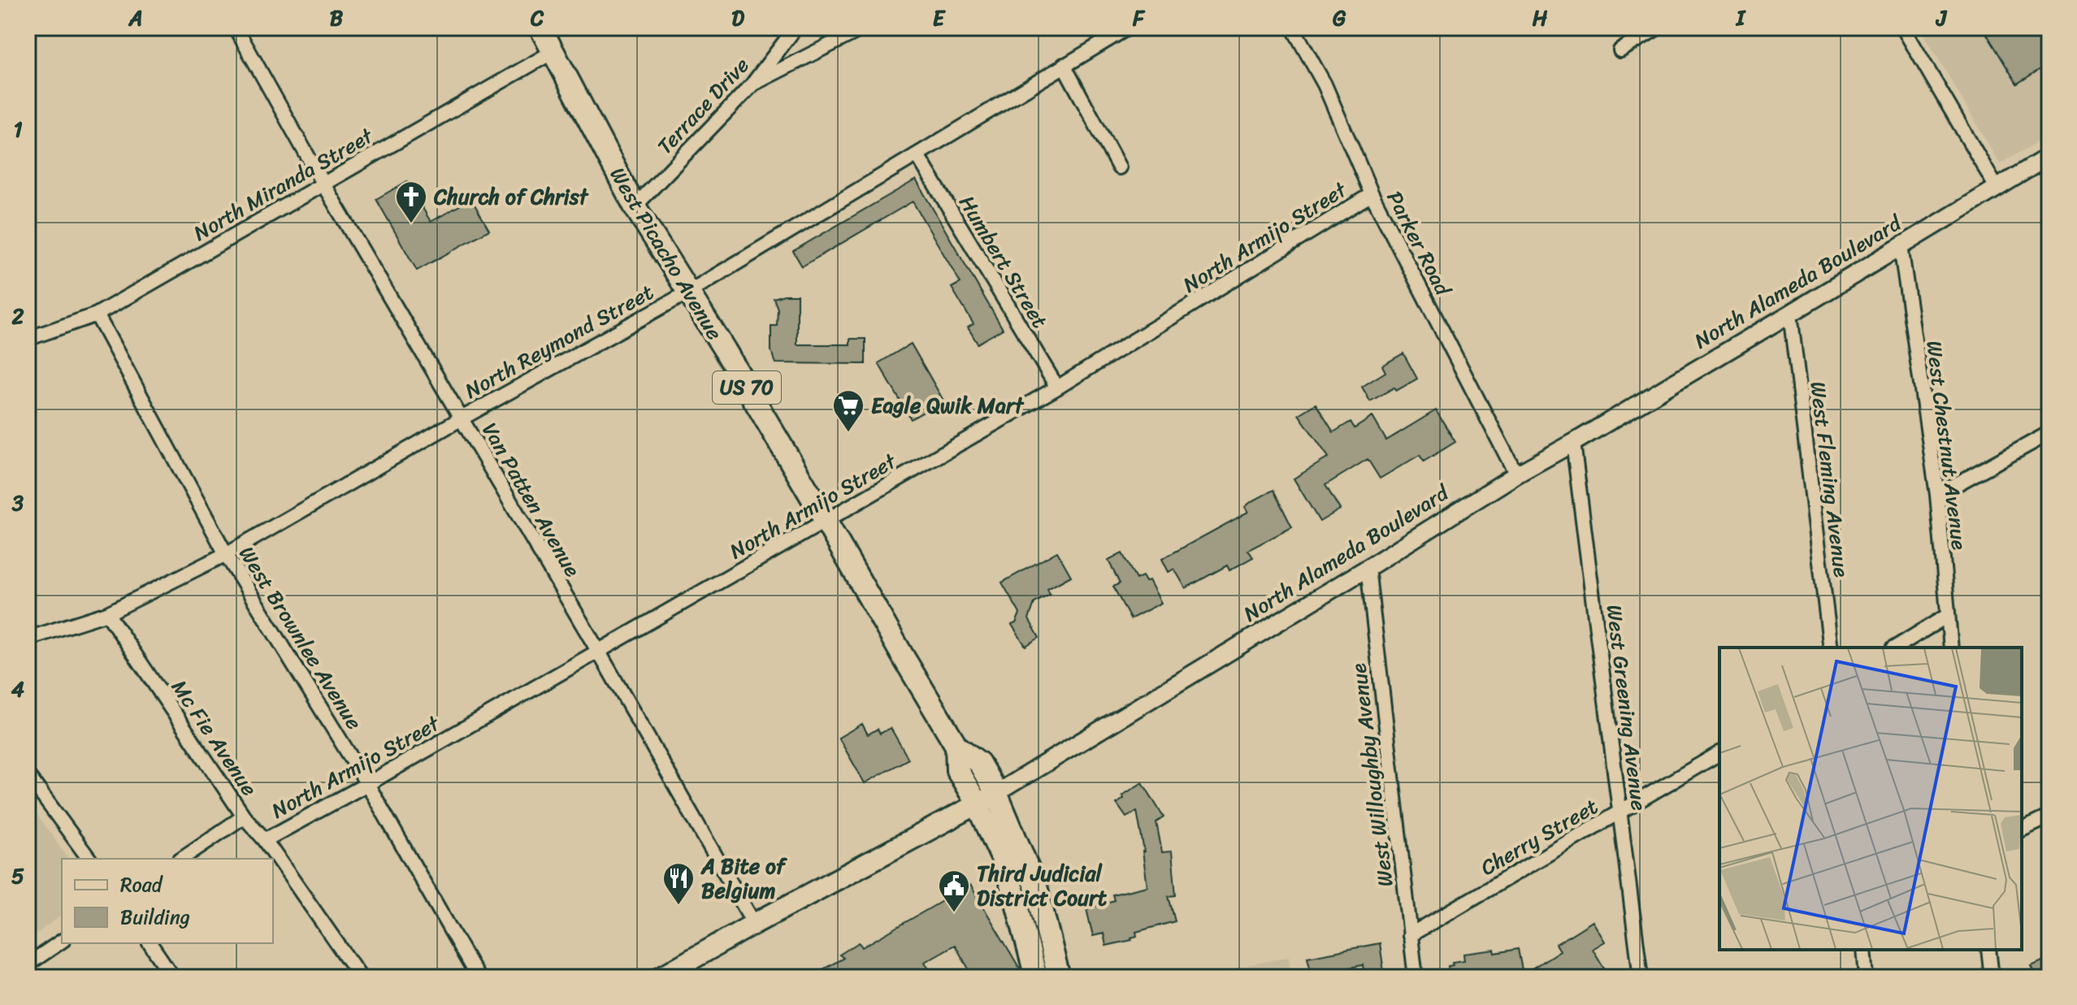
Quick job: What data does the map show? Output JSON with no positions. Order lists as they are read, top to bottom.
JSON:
{
  "streets": {
    "main road": ["West Picacho Avenue", "North Alameda Boulevard", "US 70"],
    "street": [
      "Terrace Drive",
      "North Miranda Street",
      "North Armijo Street",
      "Parker Road",
      "Humbert Street",
      "North Reymond Street",
      "West Chestnut Avenue",
      "West Fleming Avenue",
      "Van Patten Avenue",
      "West Brownlee Avenue",
      "West Greening Avenue",
      "Mc Fie Avenue",
      "West Willoughby Avenue",
      "Cherry Street"
    ]
  },
  "crossings": [
    ["Terrace Drive", "West Picacho Avenue"],
    ["North Miranda Street", "West Picacho Avenue"],
    ["North Miranda Street", "Van Patten Avenue"],
    ["North Miranda Street", "West Brownlee Avenue"],
    ["North Armijo Street", "Parker Road"],
    ["North Armijo Street", "West Picacho Avenue"],
    ["North Armijo Street", "Humbert Street"],
    ["North Armijo Street", "Van Patten Avenue"],
    ["North Armijo Street", "West Brownlee Avenue"],
    ["North Armijo Street", "Mc Fie Avenue"],
    ["Parker Road", "North Alameda Boulevard"],
    ["West Picacho Avenue", "North Alameda Boulevard"],
    ["West Picacho Avenue", "North Reymond Street"],
    ["Humbert Street", "North Reymond Street"],
    ["North Alameda Boulevard", "West Chestnut Avenue"],
    ["North Alameda Boulevard", "West Fleming Avenue"],
    ["North Alameda Boulevard", "Van Patten Avenue"],
    ["North Alameda Boulevard", "West Greening Avenue"],
    ["North Alameda Boulevard", "West Willoughby Avenue"],
    ["North Reymond Street", "Van Patten Avenue"],
    ["North Reymond Street", "West Brownlee Avenue"],
    ["North Reymond Street", "Mc Fie Avenue"],
    ["West Greening Avenue", "Cherry Street"],
    ["West Willoughby Avenue", "Cherry Street"]
  ],
  "places": {
    "church": ["Church of Christ"],
    "supermarket": ["Eagle Qwik Mart"],
    "restaurant": ["A Bite of Belgium"],
    "public building": ["Third Judicial District Court"]
  },
  "legend": ["Road", "Building"],
  "grid": {
    "columns": [
      "A",
      "B",
      "C",
      "D",
      "E",
      "F",
      "G",
      "H",
      "I",
      "J"
    ],
    "rows": [
      "1",
      "2",
      "3",
      "4",
      "5"
    ]
  }
}
